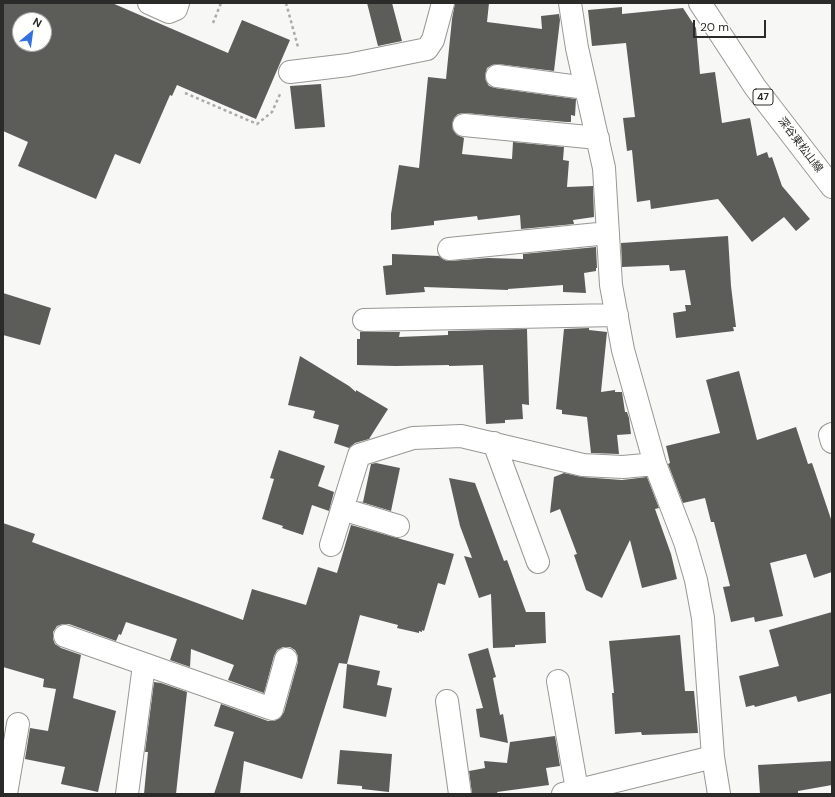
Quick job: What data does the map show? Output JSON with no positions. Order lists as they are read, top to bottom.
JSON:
{
  "streets": {
    "street": ["47", "深谷東松山線"]
  },
  "scale_bar": "20 m",
  "north": "top right"
}
